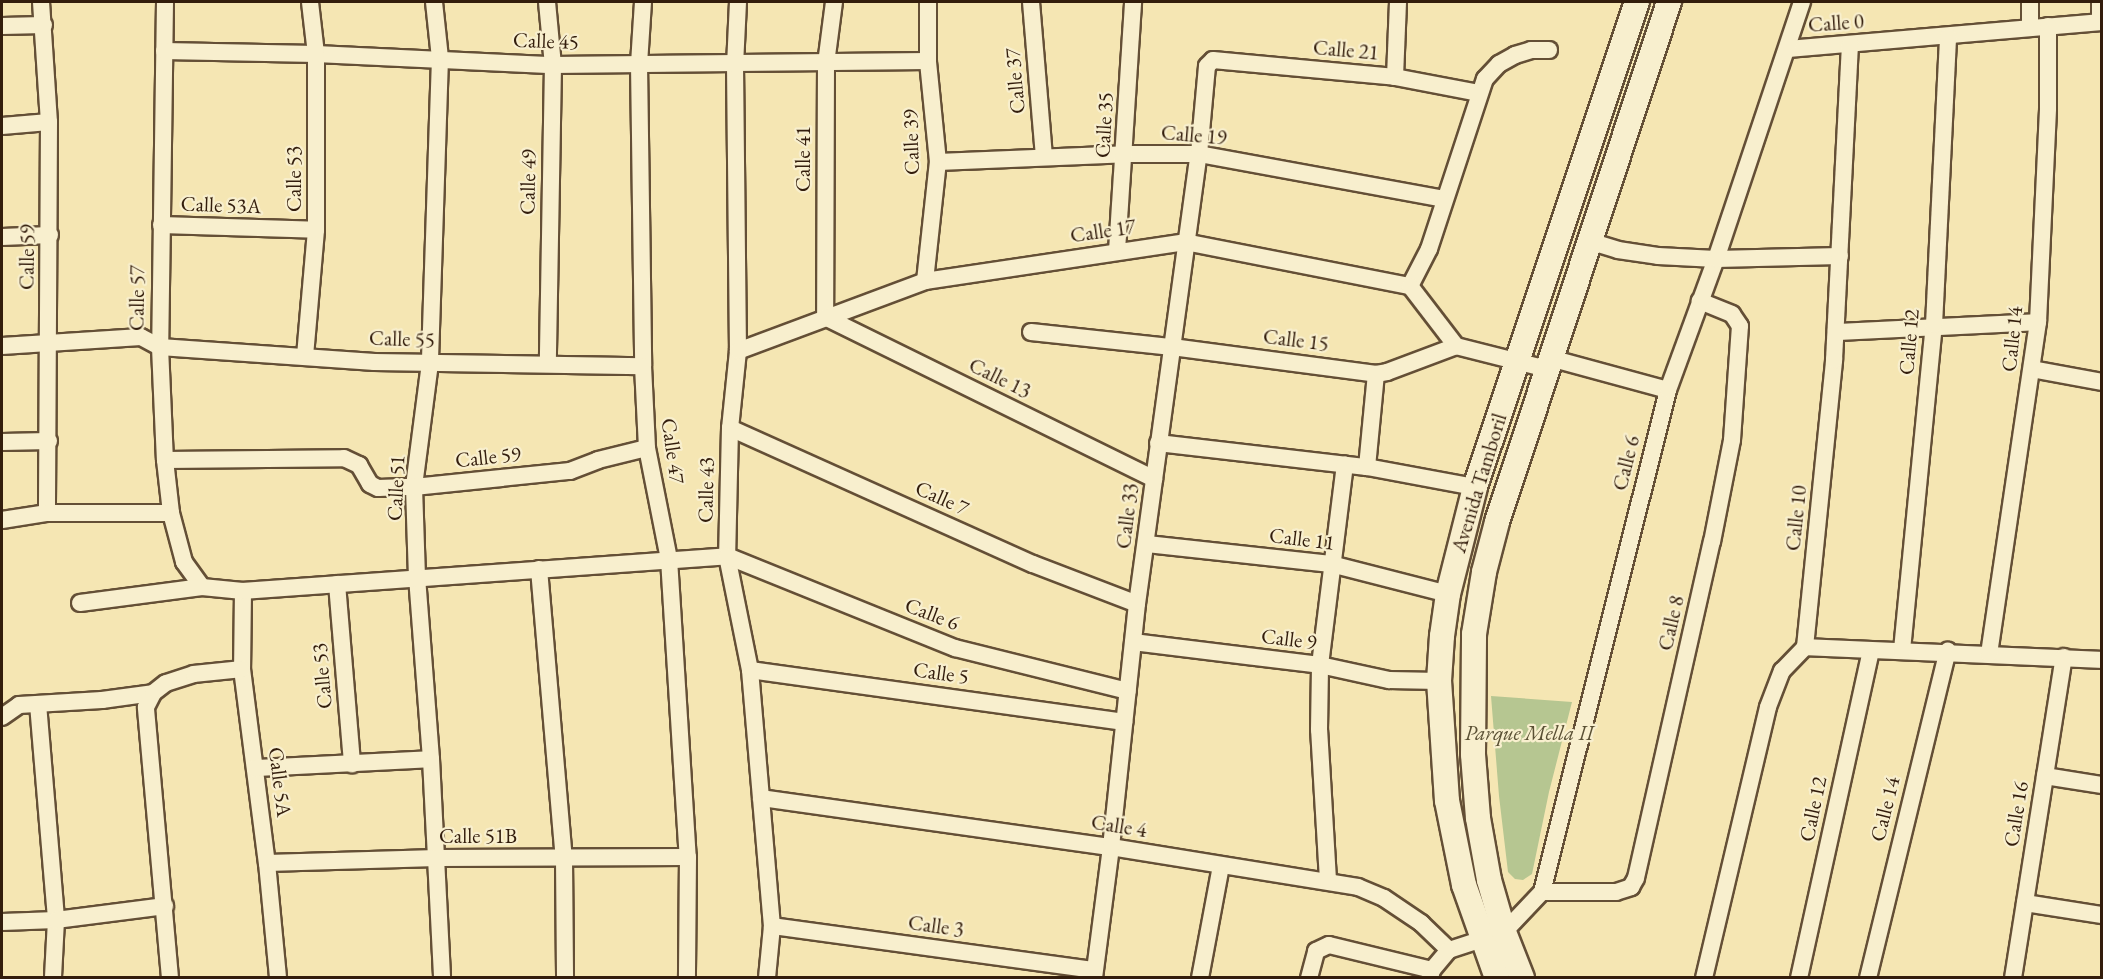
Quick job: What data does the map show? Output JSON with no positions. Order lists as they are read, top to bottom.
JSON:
{
  "streets": {
    "main road": ["Avenida Tamboril"],
    "street": [
      "Calle 0",
      "Calle 45",
      "Calle 21",
      "Calle 37",
      "Calle 35",
      "Calle 19",
      "Calle 39",
      "Calle 41",
      "Calle 53",
      "Calle 49",
      "Calle 53A",
      "Calle 17",
      "Calle 59",
      "Calle 57",
      "Calle 55",
      "Calle 14",
      "Calle 15",
      "Calle 12",
      "Calle 13",
      "Calle 47",
      "Calle 6",
      "Calle 51",
      "Calle 43",
      "Calle 7",
      "Calle 33",
      "Calle 10",
      "Calle 11",
      "Calle 8",
      "Calle 9",
      "Calle 5",
      "Calle 5A",
      "Calle 16",
      "Calle 4",
      "Calle 51B",
      "Calle 3"
    ]
  },
  "crossings": [
    ["Calle 0", "Calle 14"],
    ["Calle 0", "Calle 12"],
    ["Calle 0", "Calle 6"],
    ["Calle 0", "Calle 10"],
    ["Calle 45", "Calle 39"],
    ["Calle 45", "Calle 41"],
    ["Calle 45", "Calle 53"],
    ["Calle 45", "Calle 49"],
    ["Calle 45", "Calle 57"],
    ["Calle 45", "Calle 47"],
    ["Calle 45", "Calle 51"],
    ["Calle 45", "Calle 43"],
    ["Calle 21", "Calle 33"],
    ["Calle 37", "Calle 19"],
    ["Calle 35", "Calle 19"],
    ["Calle 35", "Calle 17"],
    ["Calle 19", "Calle 39"],
    ["Calle 19", "Calle 33"],
    ["Calle 39", "Calle 17"],
    ["Calle 41", "Calle 17"],
    ["Calle 41", "Calle 13"],
    ["Calle 53", "Calle 53A"],
    ["Calle 53", "Calle 55"],
    ["Calle 49", "Calle 55"],
    ["Calle 53A", "Calle 57"],
    ["Calle 17", "Calle 13"],
    ["Calle 17", "Calle 43"],
    ["Calle 17", "Calle 33"],
    ["Calle 59", "Calle 57"],
    ["Calle 59", "Calle 55"],
    ["Calle 59", "Calle 47"],
    ["Calle 59", "Calle 51"],
    ["Calle 57", "Calle 55"],
    ["Calle 55", "Calle 47"],
    ["Calle 55", "Calle 51"],
    ["Calle 15", "Calle 33"],
    ["Calle 13", "Calle 33"],
    ["Calle 47", "Calle 51B"],
    ["Calle 6", "Avenida Tamboril"],
    ["Calle 6", "Calle 43"],
    ["Calle 6", "Calle 33"],
    ["Calle 6", "Calle 8"],
    ["Avenida Tamboril", "Calle 11"],
    ["Avenida Tamboril", "Calle 9"],
    ["Calle 51", "Calle 51B"],
    ["Calle 43", "Calle 7"],
    ["Calle 43", "Calle 5"],
    ["Calle 43", "Calle 4"],
    ["Calle 43", "Calle 3"],
    ["Calle 7", "Calle 33"],
    ["Calle 33", "Calle 11"],
    ["Calle 33", "Calle 9"],
    ["Calle 33", "Calle 5"],
    ["Calle 33", "Calle 4"],
    ["Calle 33", "Calle 3"],
    ["Calle 5A", "Calle 51B"]
  ],
  "parks": ["Parque Mella II"]
}
